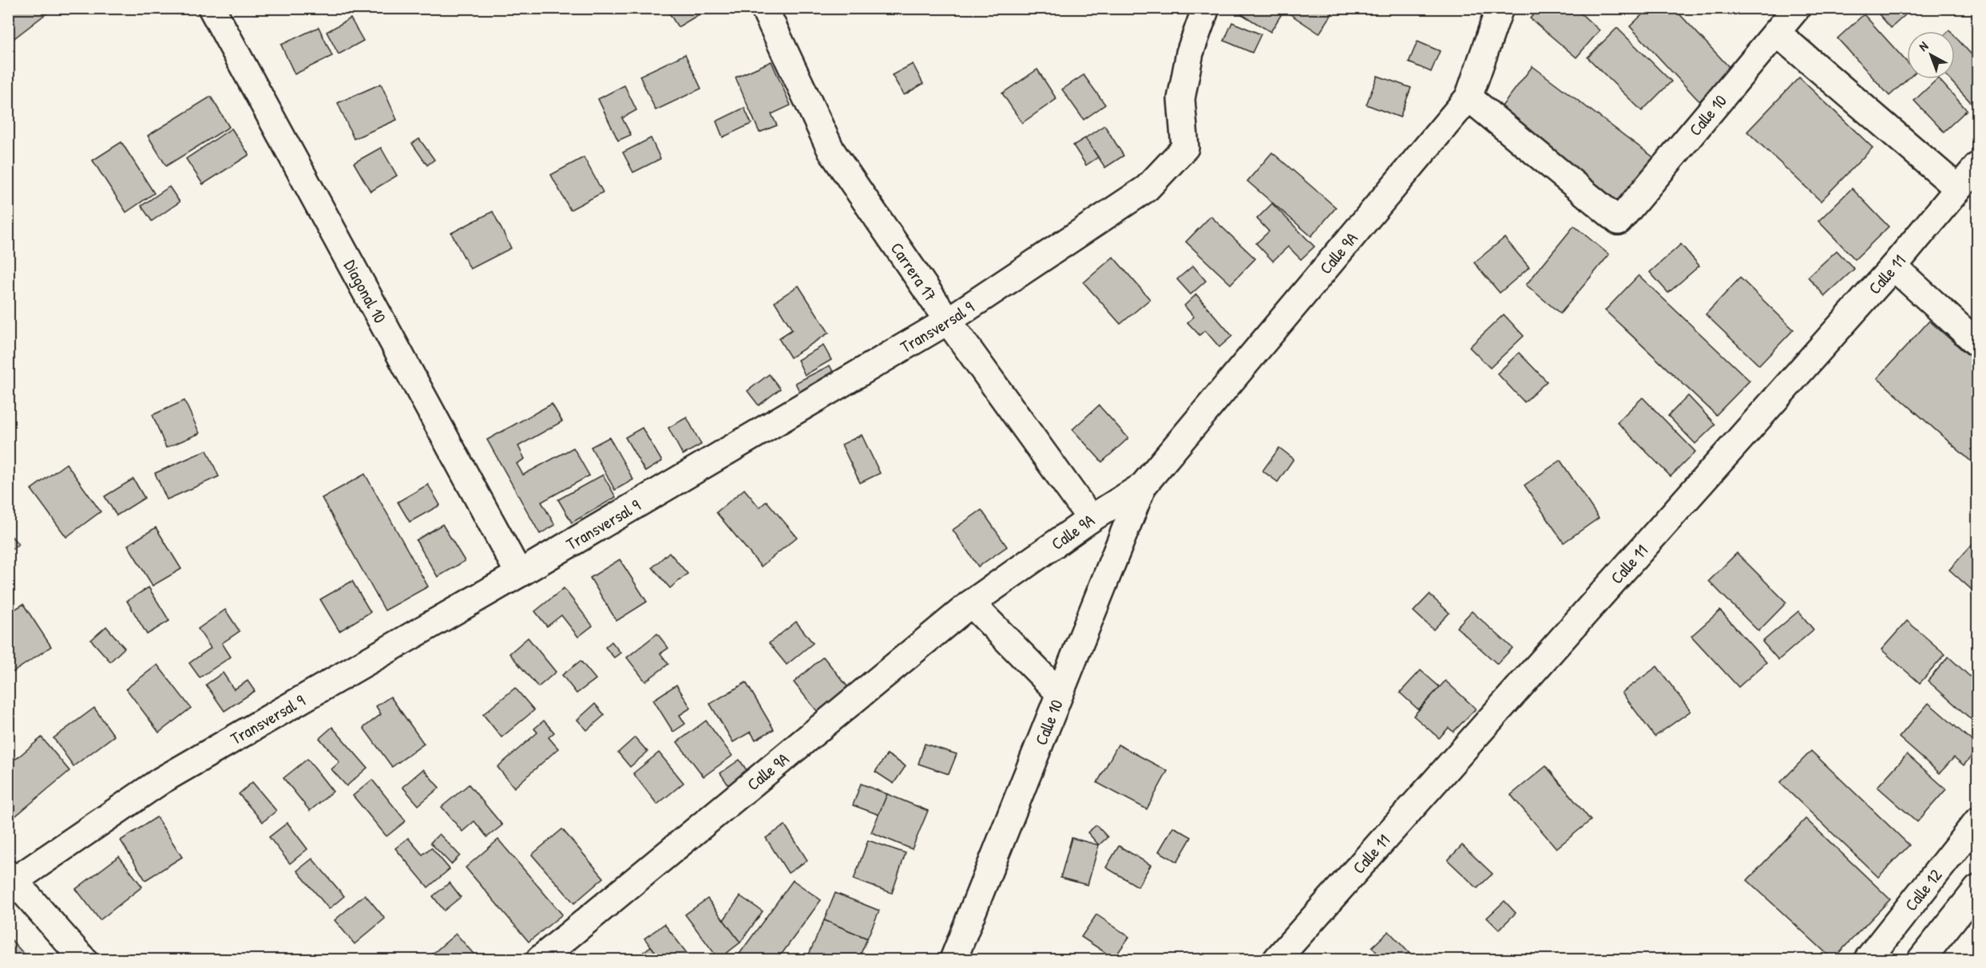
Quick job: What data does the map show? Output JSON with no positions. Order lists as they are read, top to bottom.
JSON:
{
  "streets": {
    "street": [
      "Calle 10",
      "Calle 9A",
      "Carrera 17",
      "Calle 11",
      "Diagonal 10",
      "Transversal 9",
      "Calle 12"
    ]
  },
  "crossings": [
    ["Calle 10", "Calle 9A"],
    ["Calle 9A", "Carrera 17"],
    ["Carrera 17", "Transversal 9"],
    ["Diagonal 10", "Transversal 9"]
  ],
  "north": "top left"
}
